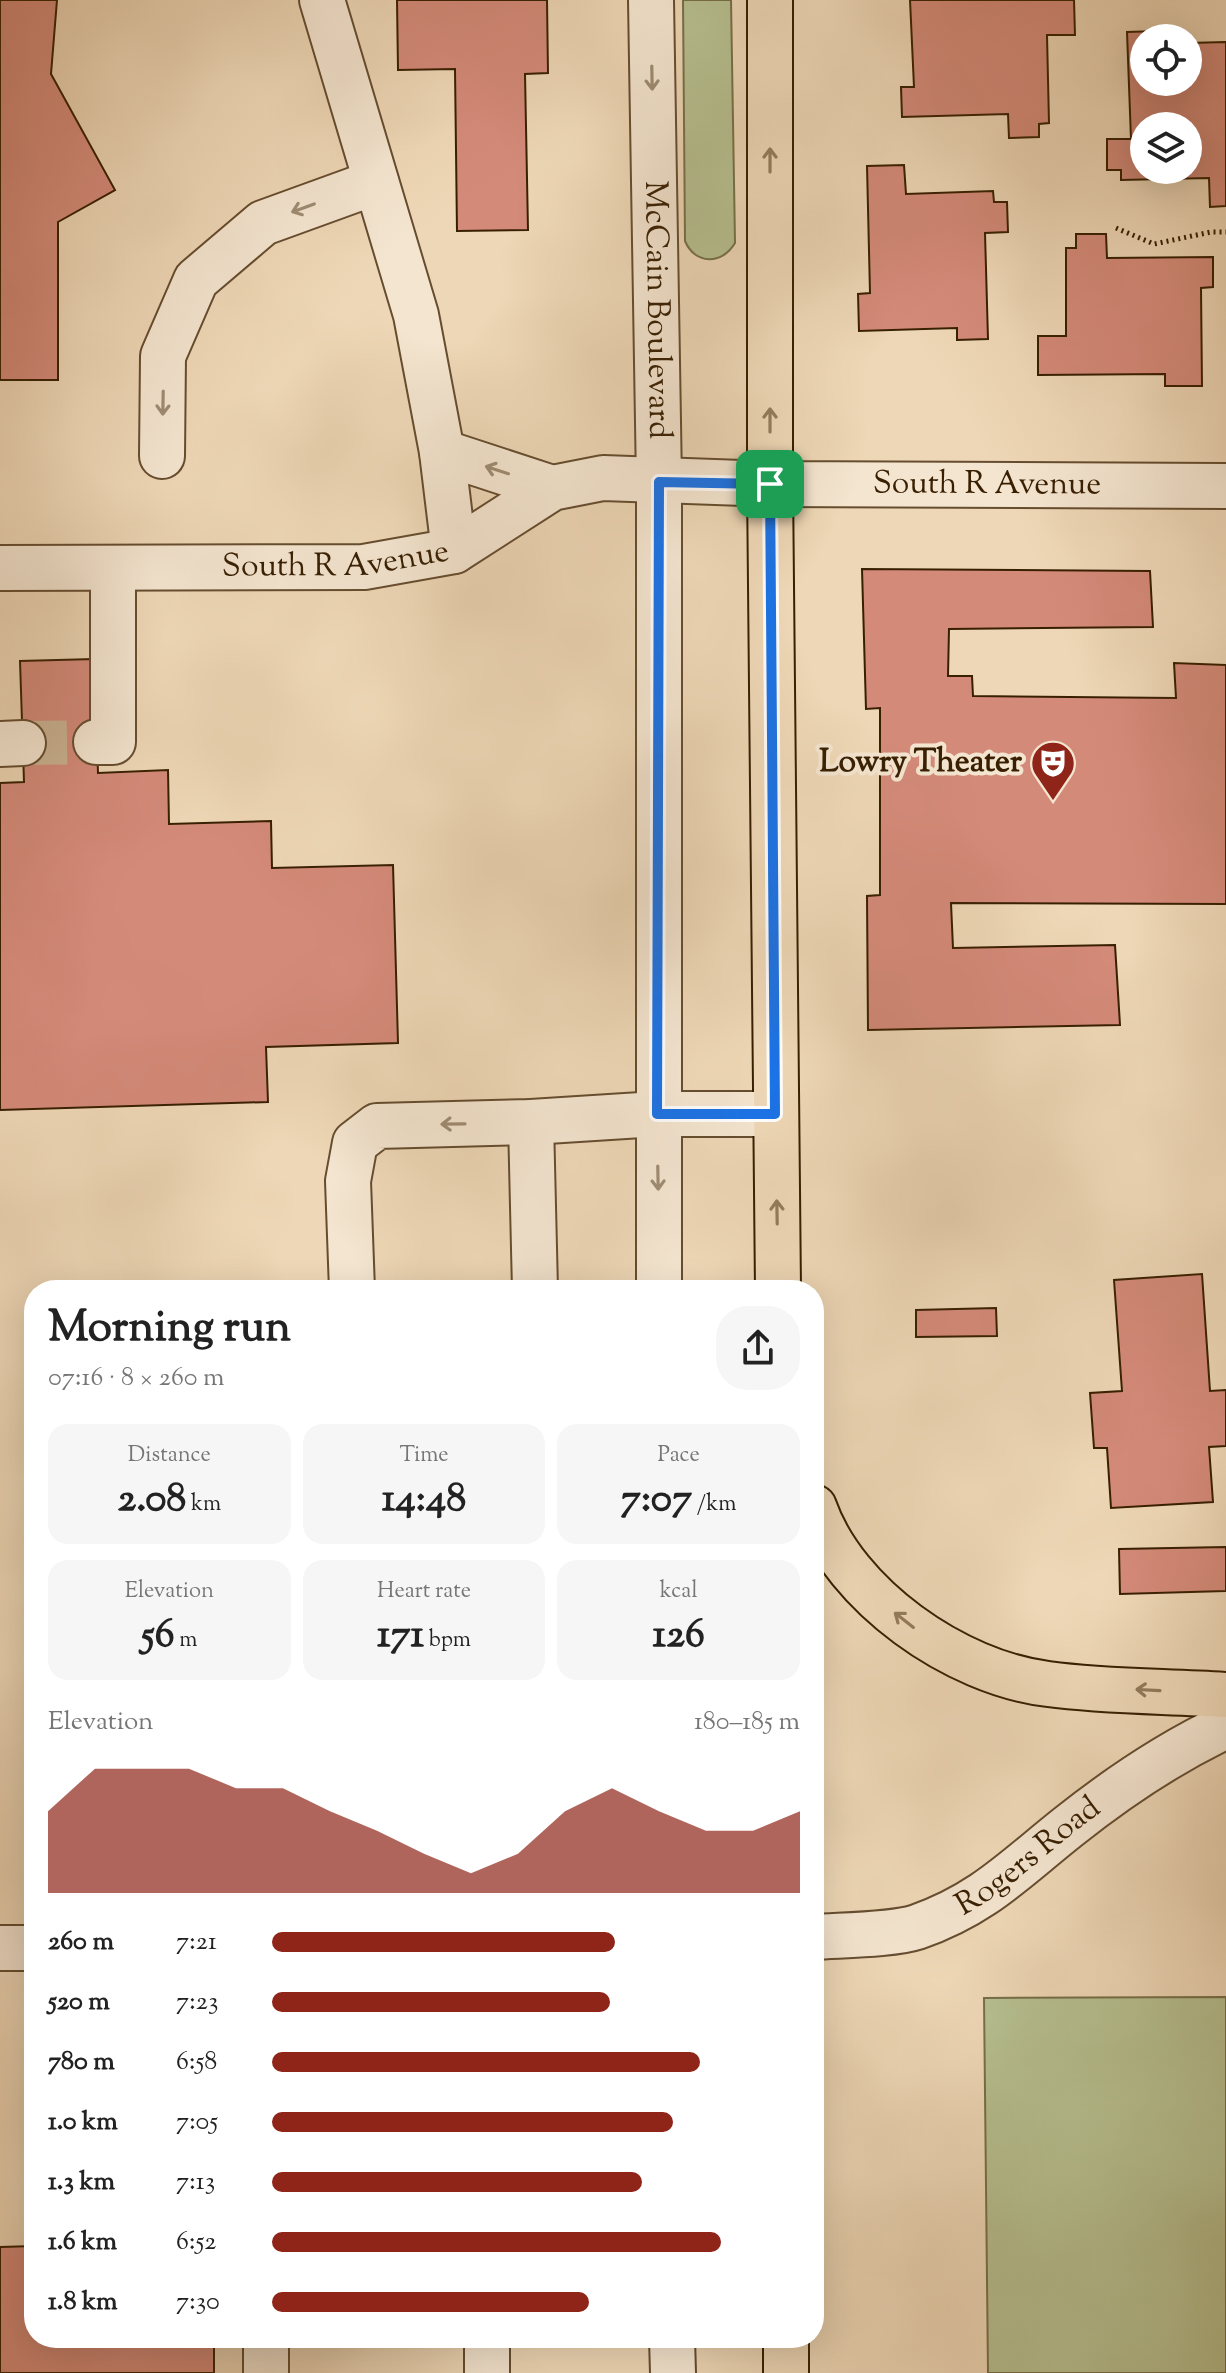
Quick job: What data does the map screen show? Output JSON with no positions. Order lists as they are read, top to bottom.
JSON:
{
  "streets": {
    "street": ["McCain Boulevard", "South R Avenue", "Rogers Road"]
  },
  "crossings": [
    ["McCain Boulevard", "South R Avenue"]
  ],
  "places": {
    "theatre": ["Lowry Theater"]
  },
  "page": {
    "heading": ["Morning run", "07:16 · 8 × 260 m"],
    "stats": [
      ["Distance", "2.08 km"],
      ["Time", "14:48"],
      ["Pace", "7:07 /km"],
      ["Elevation", "56 m"],
      ["Heart rate", "171 bpm"],
      ["kcal", "126"]
    ],
    "chart": ["Elevation", "180–185 m"],
    "list": [
      {
        "name": "260 m",
        "note": "7:21"
      },
      {
        "name": "520 m",
        "note": "7:23"
      },
      {
        "name": "780 m",
        "note": "6:58"
      },
      {
        "name": "1.0 km",
        "note": "7:05"
      },
      {
        "name": "1.3 km",
        "note": "7:13"
      },
      {
        "name": "1.6 km",
        "note": "6:52"
      },
      {
        "name": "1.8 km",
        "note": "7:30"
      }
    ]
  }
}
